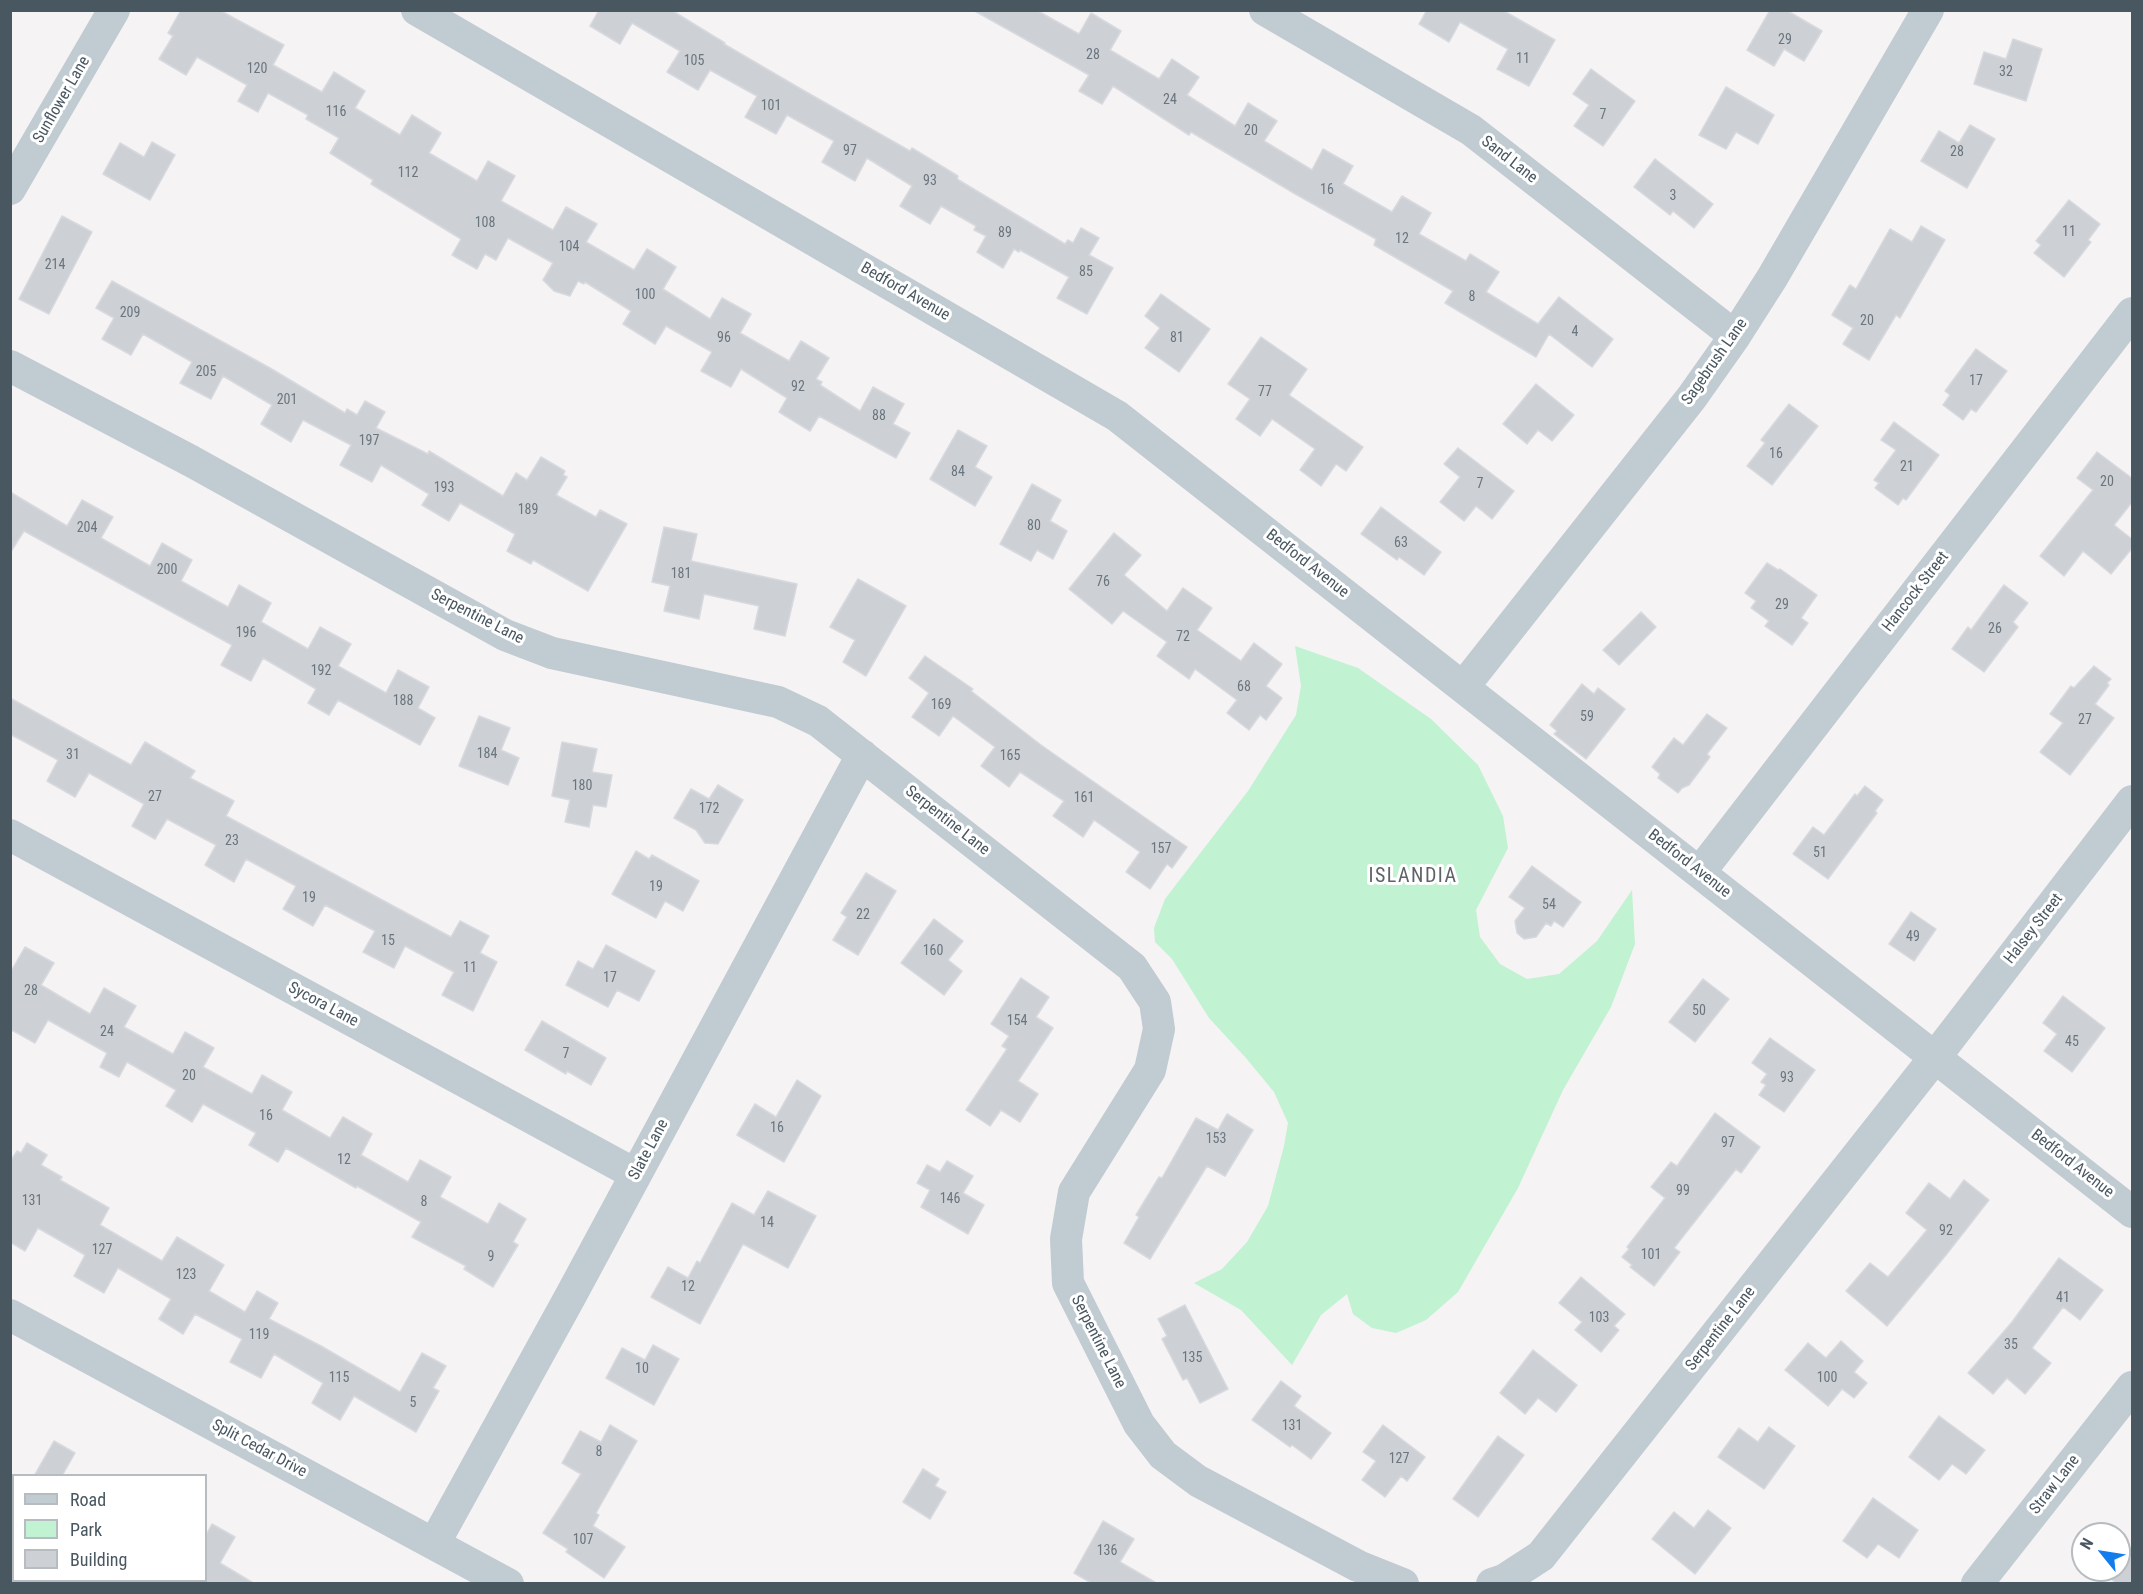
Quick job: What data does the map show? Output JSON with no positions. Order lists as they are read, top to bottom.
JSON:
{
  "streets": {
    "street": [
      "Sunflower Lane",
      "Sand Lane",
      "Bedford Avenue",
      "Sagebrush Lane",
      "Hancock Street",
      "Serpentine Lane",
      "Halsey Street",
      "Sycora Lane",
      "Slate Lane",
      "Split Cedar Drive",
      "Straw Lane"
    ]
  },
  "crossings": [
    ["Sand Lane", "Sagebrush Lane"],
    ["Bedford Avenue", "Sagebrush Lane"],
    ["Bedford Avenue", "Hancock Street"],
    ["Bedford Avenue", "Serpentine Lane"],
    ["Bedford Avenue", "Halsey Street"],
    ["Serpentine Lane", "Halsey Street"],
    ["Serpentine Lane", "Slate Lane"],
    ["Sycora Lane", "Slate Lane"],
    ["Slate Lane", "Split Cedar Drive"]
  ],
  "districts": ["ISLANDIA"],
  "house_numbers": [
    "29",
    "28",
    "11",
    "105",
    "120",
    "32",
    "24",
    "101",
    "116",
    "7",
    "20",
    "97",
    "28",
    "112",
    "93",
    "16",
    "3",
    "108",
    "11",
    "89",
    "12",
    "104",
    "214",
    "85",
    "100",
    "8",
    "209",
    "20",
    "4",
    "96",
    "81",
    "205",
    "17",
    "92",
    "77",
    "201",
    "88",
    "197",
    "16",
    "21",
    "84",
    "20",
    "7",
    "193",
    "189",
    "80",
    "204",
    "63",
    "200",
    "181",
    "76",
    "29",
    "26",
    "196",
    "72",
    "192",
    "68",
    "188",
    "169",
    "59",
    "27",
    "184",
    "31",
    "165",
    "180",
    "27",
    "161",
    "172",
    "23",
    "157",
    "51",
    "19",
    "19",
    "54",
    "22",
    "49",
    "15",
    "160",
    "11",
    "17",
    "28",
    "50",
    "154",
    "24",
    "45",
    "7",
    "20",
    "93",
    "16",
    "16",
    "153",
    "97",
    "12",
    "99",
    "146",
    "131",
    "8",
    "14",
    "92",
    "127",
    "101",
    "9",
    "123",
    "12",
    "41",
    "103",
    "119",
    "35",
    "135",
    "10",
    "115",
    "100",
    "5",
    "131",
    "8",
    "127",
    "107",
    "136"
  ],
  "legend": ["Road", "Park", "Building"],
  "north": "top left"
}
